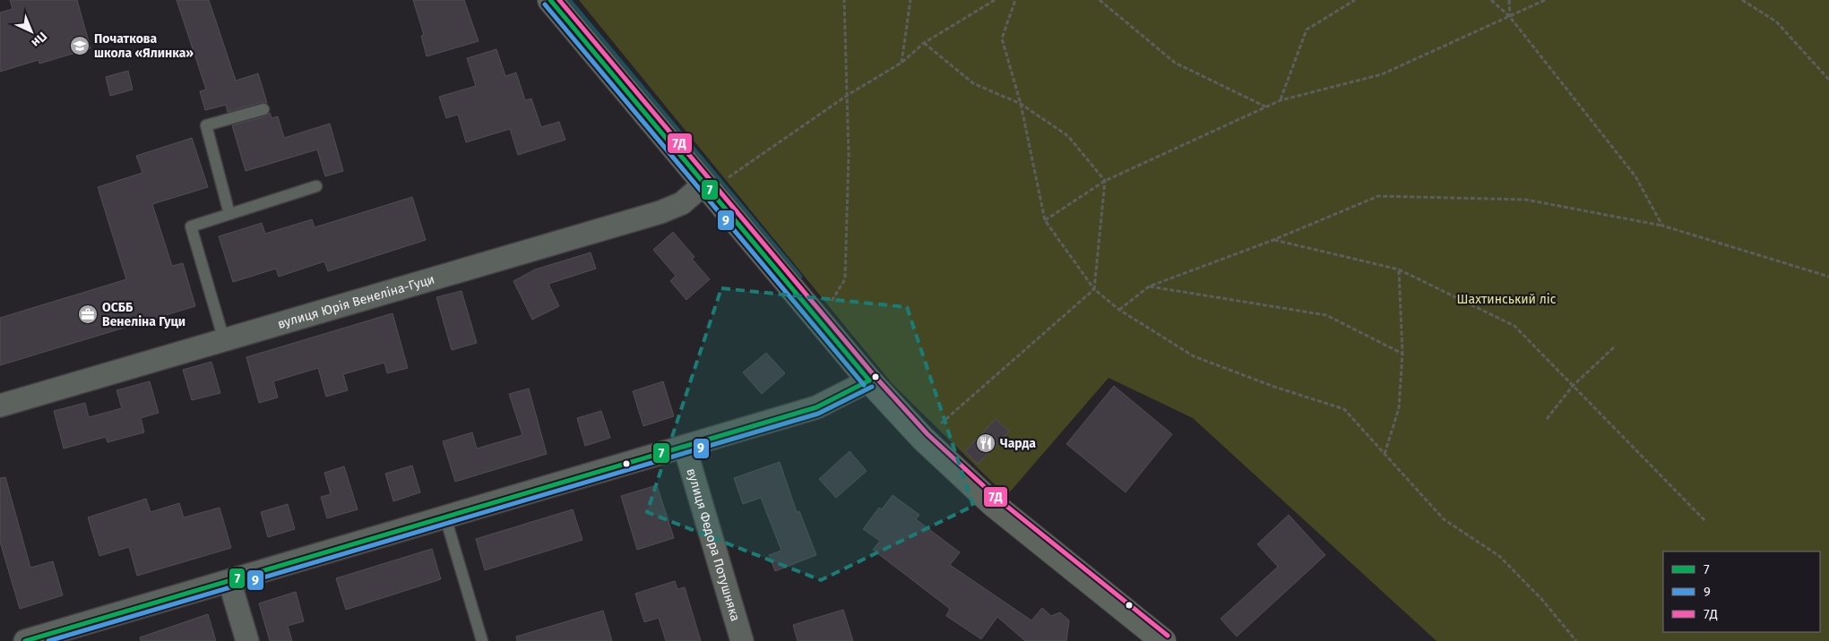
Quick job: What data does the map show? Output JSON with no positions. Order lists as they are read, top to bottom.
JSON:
{
  "streets": {
    "street": ["вулиця Юрія Венеліна-Гуци", "вулиця Федора Потушняка"]
  },
  "parks": ["Шахтинський ліс"],
  "places": {
    "school or university": ["Початкова школа «Ялинка»"],
    "office": ["ОСББ Венеліна Гуци"],
    "restaurant": ["Чарда"]
  },
  "lines": ["transit line 7", "transit line 7Д", "transit line 9"],
  "legend": ["7", "9", "7Д"],
  "north": "bottom right"
}
